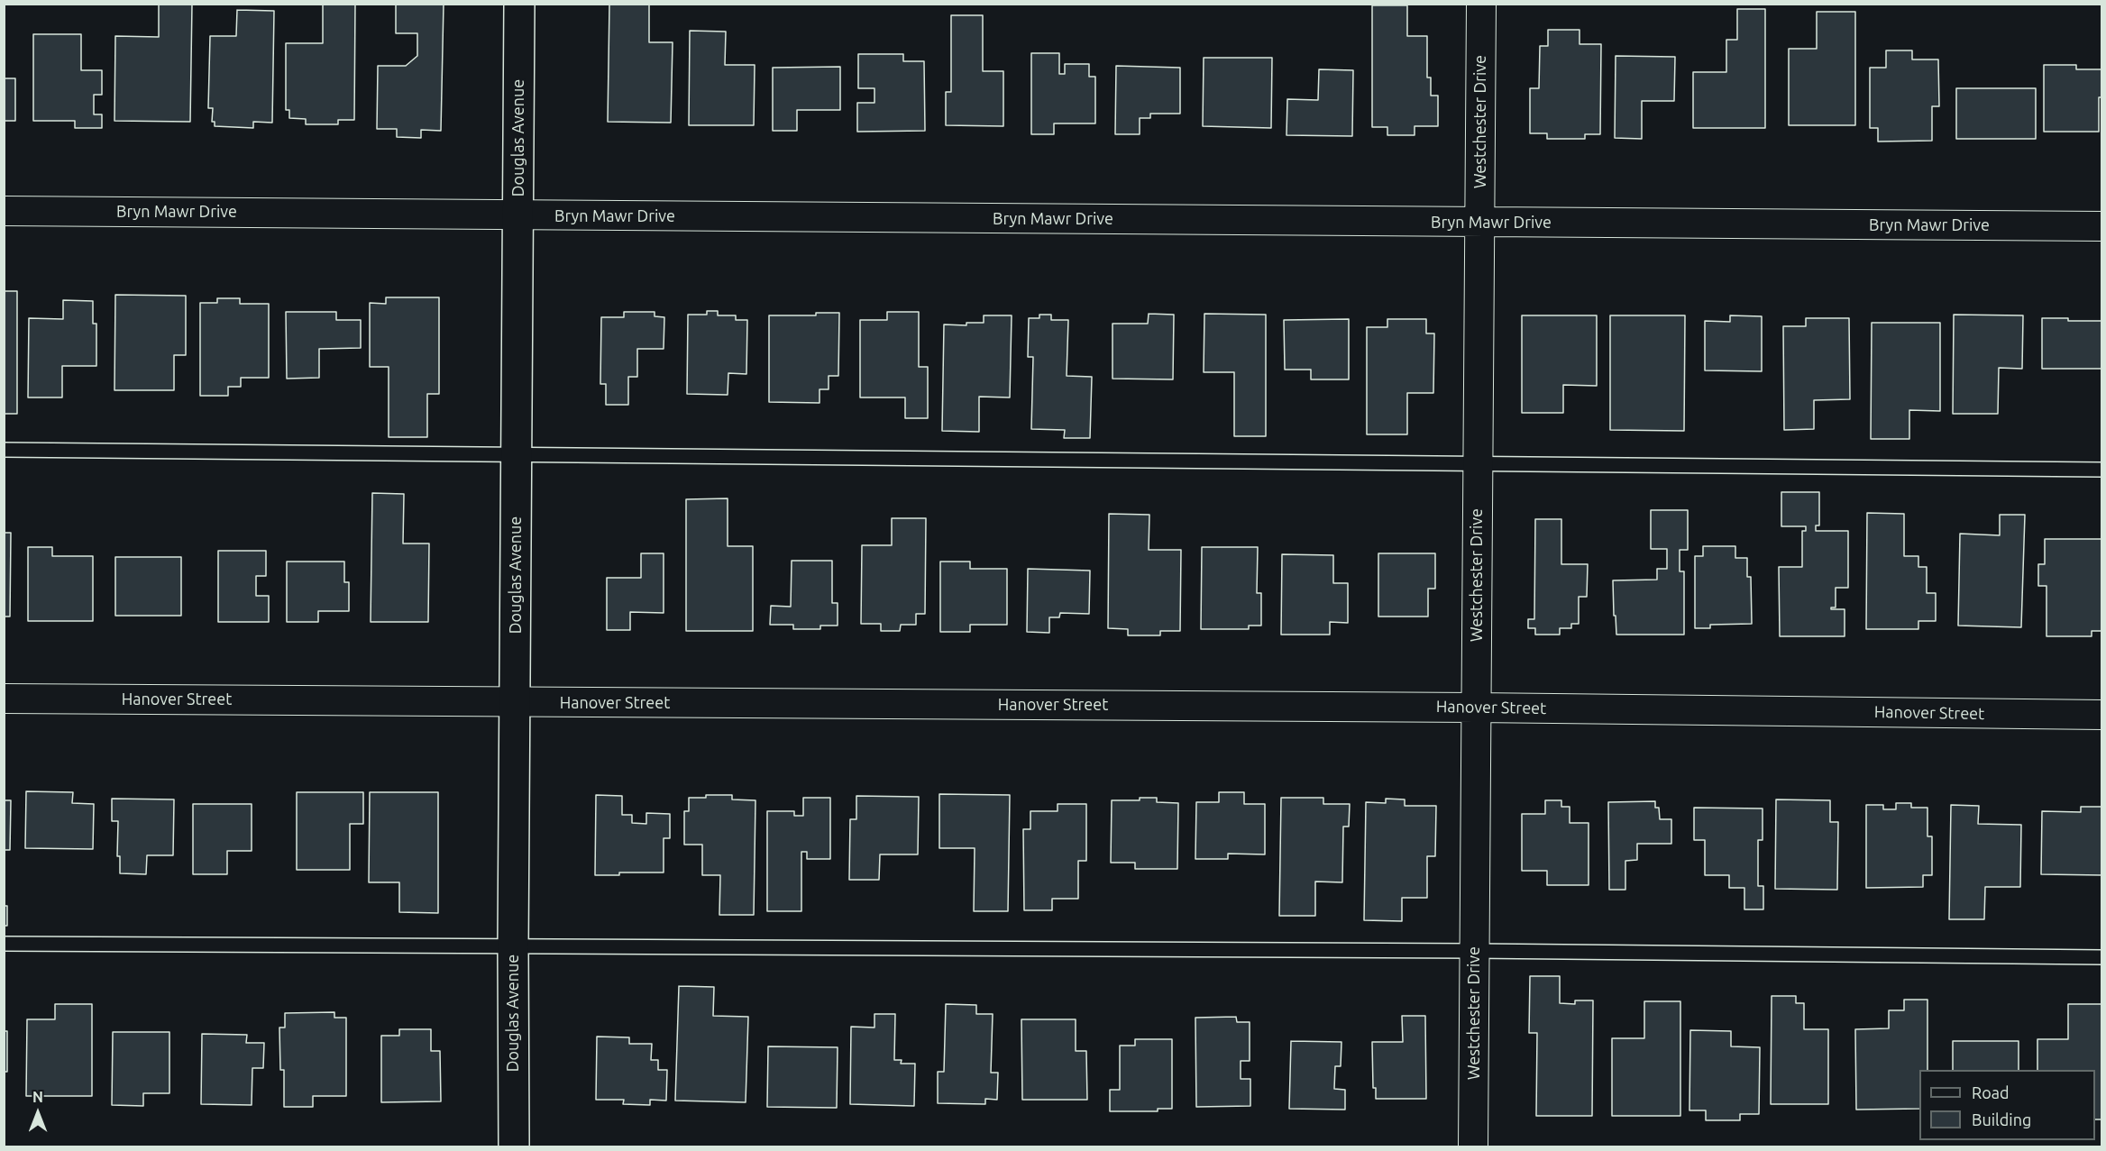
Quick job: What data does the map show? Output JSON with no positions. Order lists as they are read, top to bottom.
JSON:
{
  "streets": {
    "street": [
      "Westchester Drive",
      "Douglas Avenue",
      "Bryn Mawr Drive",
      "Hanover Street"
    ]
  },
  "crossings": [
    ["Westchester Drive", "Bryn Mawr Drive"],
    ["Westchester Drive", "Hanover Street"],
    ["Douglas Avenue", "Bryn Mawr Drive"],
    ["Douglas Avenue", "Hanover Street"]
  ],
  "legend": ["Road", "Building"],
  "north": "top"
}
